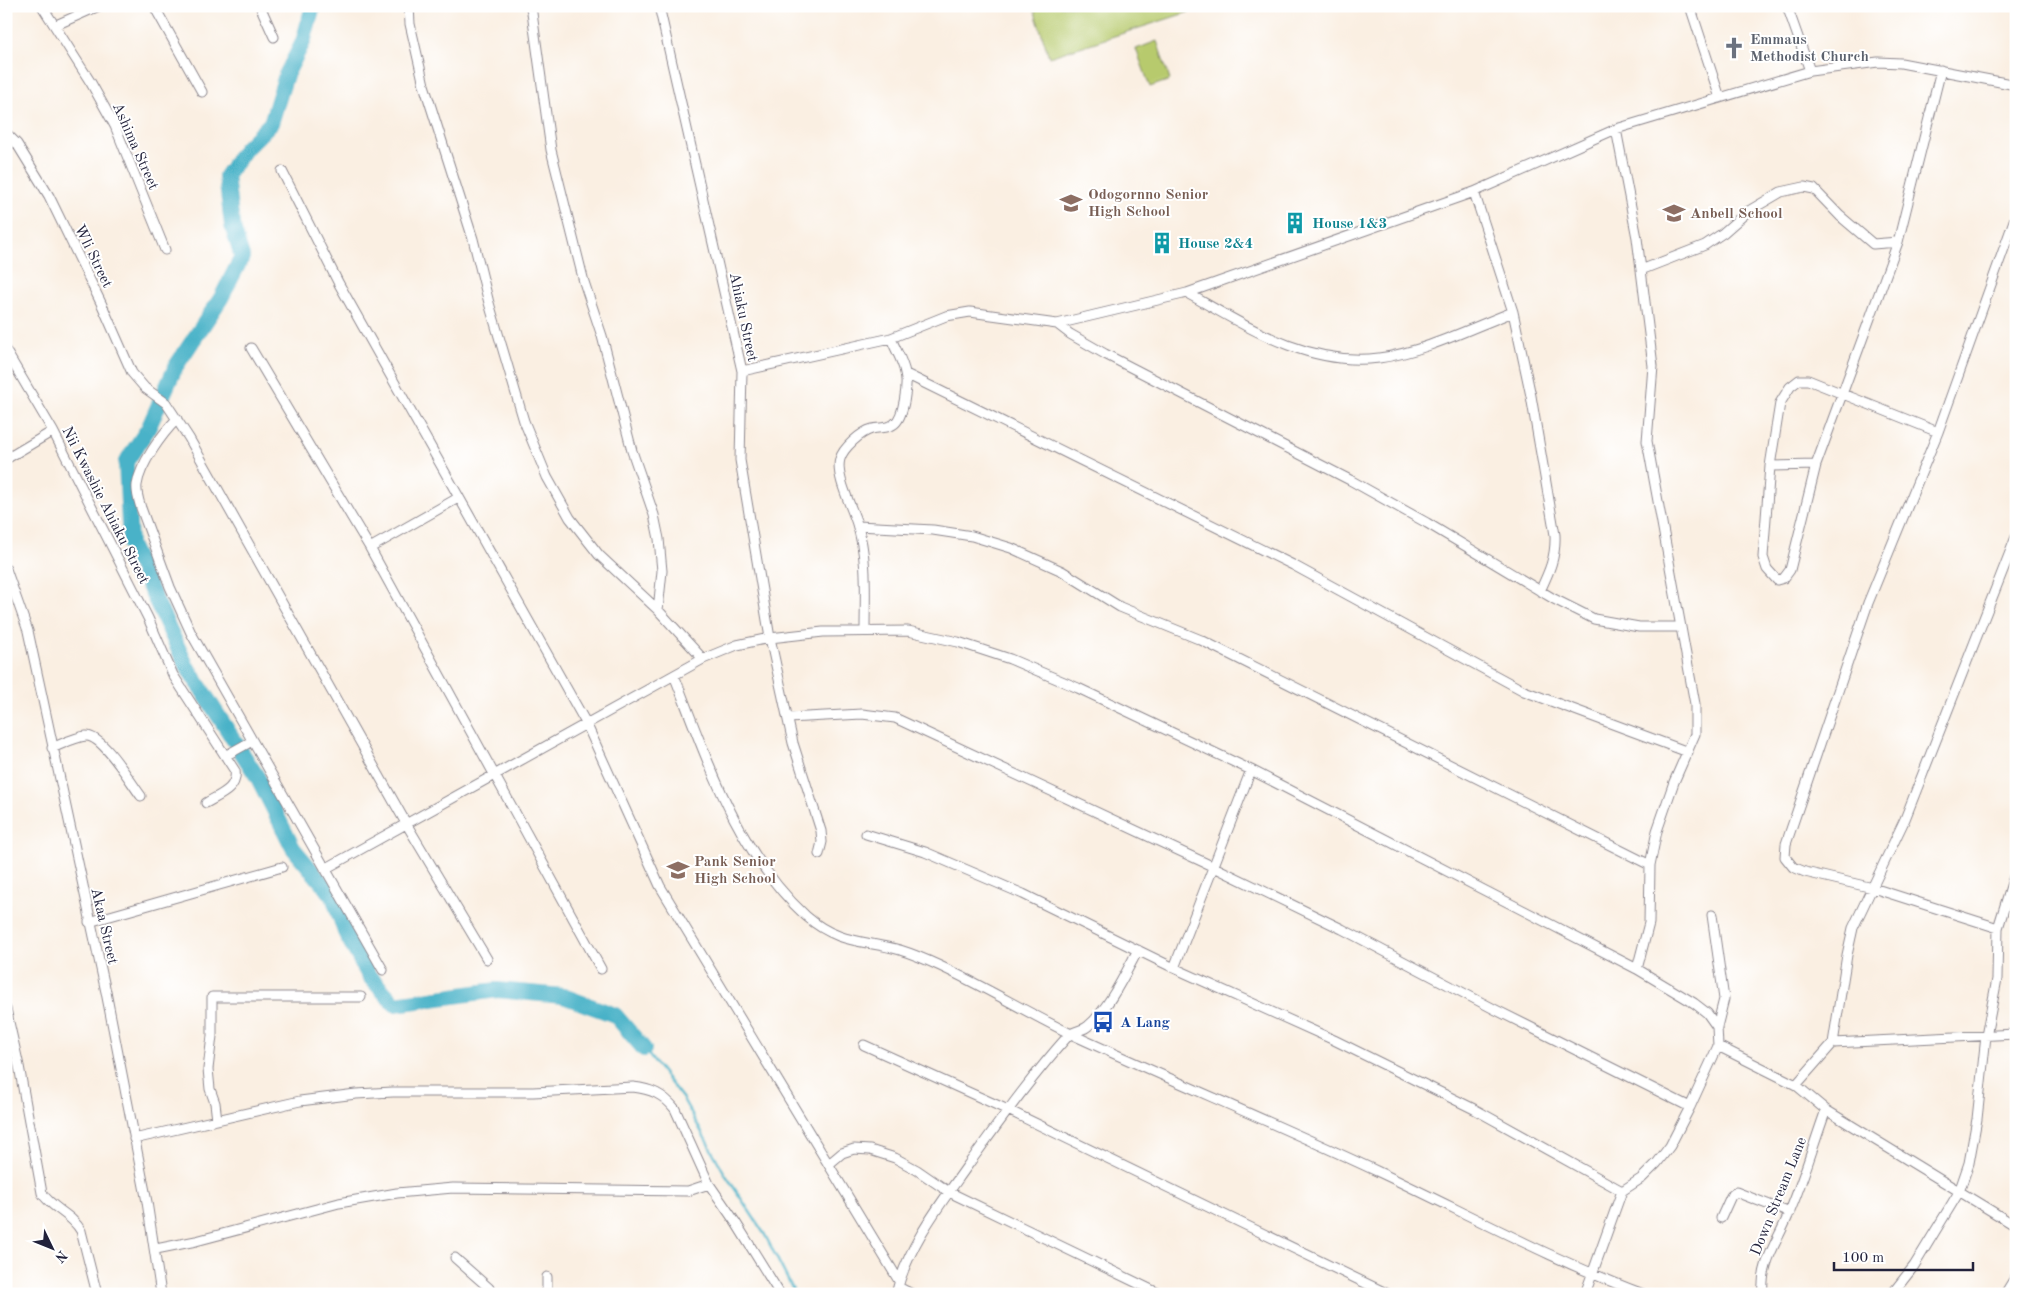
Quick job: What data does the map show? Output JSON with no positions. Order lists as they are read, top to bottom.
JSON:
{
  "streets": {
    "street": [
      "Ashima Street",
      "Wli Street",
      "Ahiaku Street",
      "Nii Kwashie Ahiaku Street",
      "Akaa Street",
      "Down Stream Lane"
    ]
  },
  "places": {
    "church": ["Emmaus Methodist Church"],
    "school or university": ["Odogornno Senior High School", "Anbell School", "Pank Senior High School"],
    "building": ["House 1&3", "House 2&4"],
    "bus stop": ["A Lang"]
  },
  "scale_bar": "100 m",
  "north": "bottom right"
}
